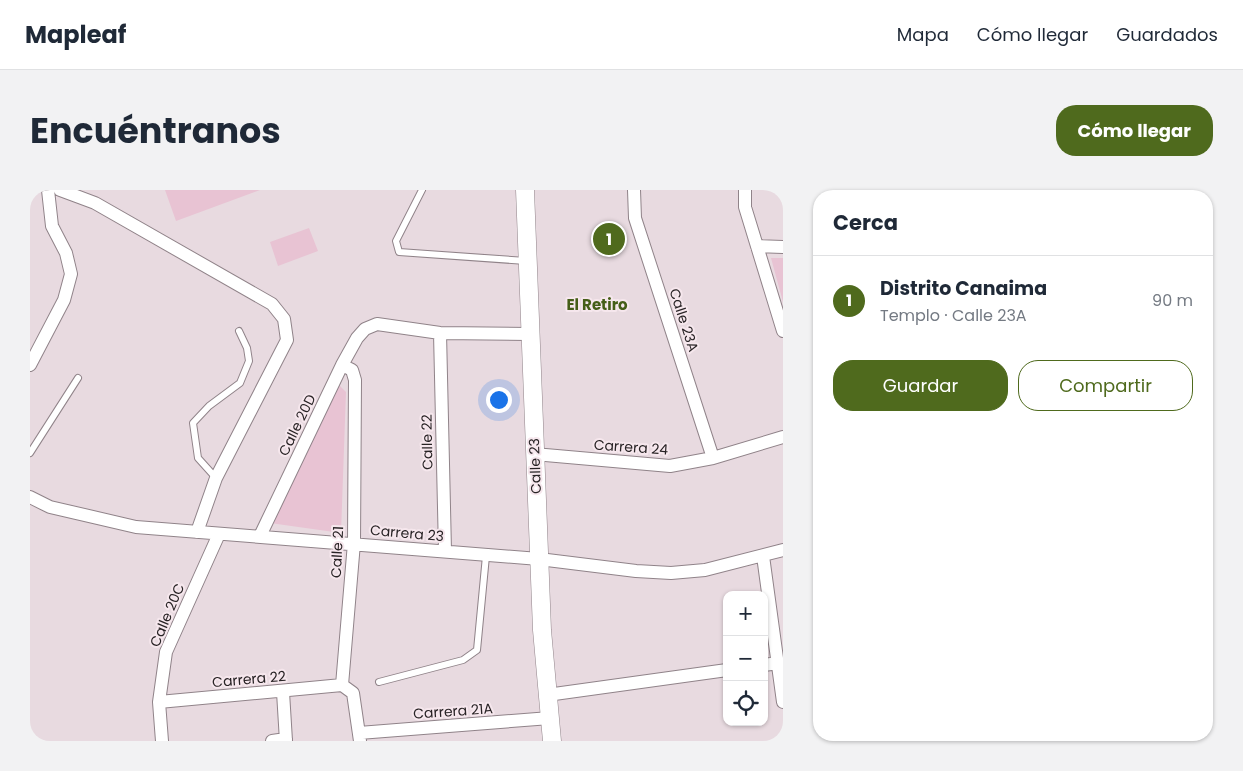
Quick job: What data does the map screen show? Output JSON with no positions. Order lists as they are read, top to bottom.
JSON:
{
  "streets": {
    "street": [
      "Calle 23A",
      "Calle 20D",
      "Calle 22",
      "Carrera 24",
      "Calle 23",
      "Carrera 23",
      "Calle 21",
      "Calle 20C",
      "Carrera 22",
      "Carrera 21A"
    ]
  },
  "crossings": [
    ["Calle 23A", "Carrera 24"],
    ["Calle 20D", "Calle 22"],
    ["Calle 20D", "Carrera 23"],
    ["Calle 20D", "Calle 21"],
    ["Calle 22", "Carrera 23"],
    ["Carrera 24", "Calle 23"],
    ["Calle 23", "Carrera 23"],
    ["Calle 23", "Carrera 21A"],
    ["Carrera 23", "Calle 21"],
    ["Carrera 23", "Calle 20C"],
    ["Calle 21", "Carrera 22"],
    ["Calle 20C", "Carrera 22"]
  ],
  "districts": ["El Retiro"],
  "page": {
    "header": "Mapleaf",
    "nav": ["Mapa", "Cómo llegar", "Guardados"],
    "title": "Encuéntranos",
    "buttons": [
      "Cómo llegar",
      ["Guardar", "Compartir"]
    ],
    "heading": "Cerca",
    "pins": "1",
    "list": [
      {
        "mark": "1",
        "name": "Distrito Canaima",
        "note": "Templo · Calle 23A",
        "value": "90 m"
      }
    ],
    "map_buttons": ["+", "−"]
  }
}
